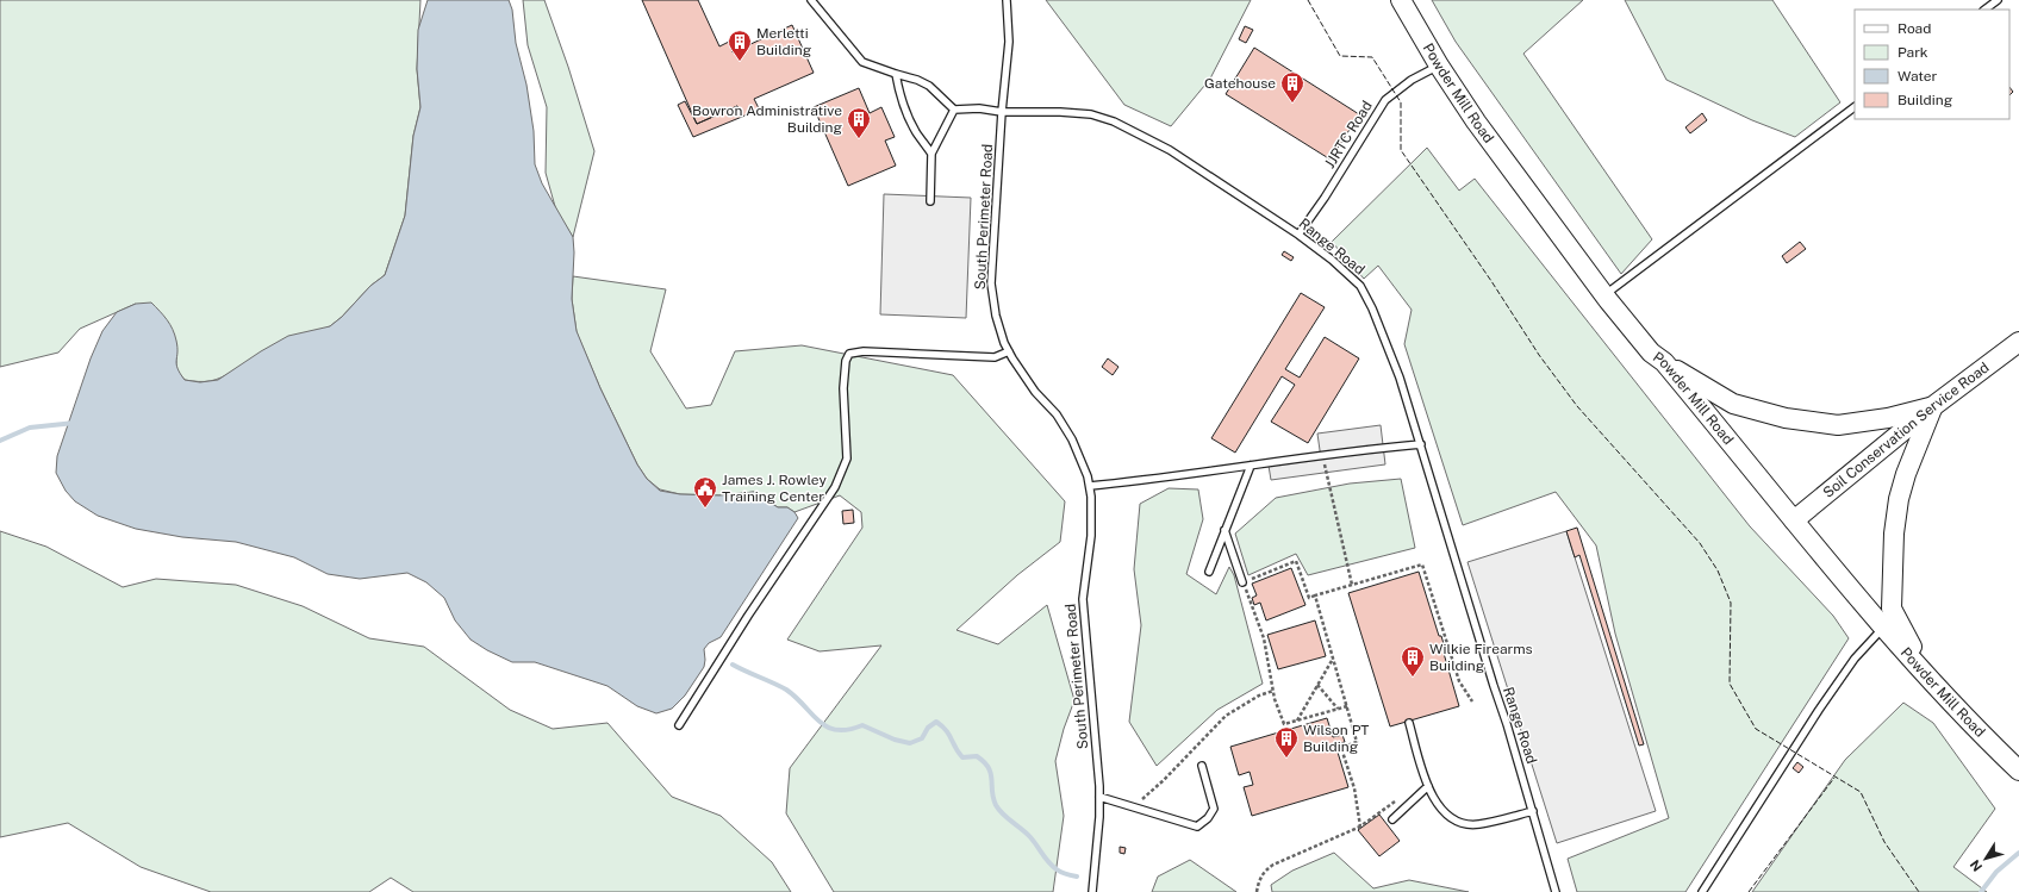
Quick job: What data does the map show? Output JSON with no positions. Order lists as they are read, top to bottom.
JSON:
{
  "streets": {
    "main road": ["Powder Mill Road", "Soil Conservation Service Road"],
    "lane": ["JJRTC Road", "South Perimeter Road", "Range Road"]
  },
  "crossings": [
    ["Powder Mill Road", "JJRTC Road"],
    ["Powder Mill Road", "Soil Conservation Service Road"],
    ["JJRTC Road", "Range Road"],
    ["South Perimeter Road", "Range Road"]
  ],
  "places": {
    "building": [
      "Merletti Building",
      "Gatehouse",
      "Bowron Administrative Building",
      "Wilkie Firearms Building",
      "Wilson PT Building"
    ],
    "public building": ["James J. Rowley Training Center"]
  },
  "legend": [
    "Road",
    "Park",
    "Water",
    "Building"
  ],
  "north": "bottom left"
}
